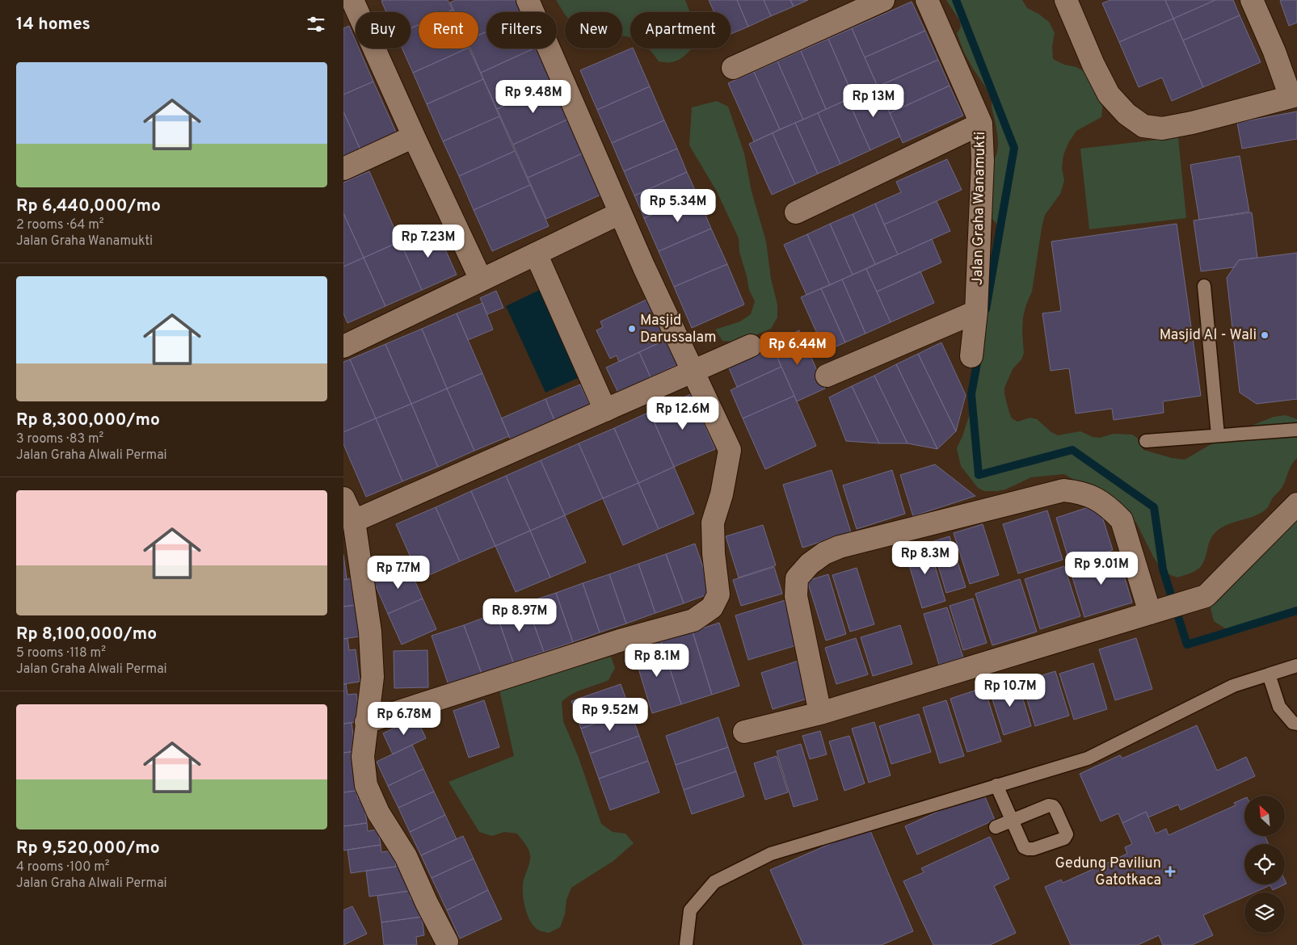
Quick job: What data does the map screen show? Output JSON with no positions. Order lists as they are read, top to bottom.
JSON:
{
  "streets": {
    "street": ["Jalan Graha Wanamukti"]
  },
  "places": {
    "other": ["Masjid Darussalam", "Masjid Al - Wali"],
    "health": ["Gedung Paviliun Gatotkaca"]
  },
  "north": "top left",
  "page": {
    "heading": "14 homes",
    "chip": [
      "Buy",
      "Rent",
      "Filters",
      "New",
      "Apartment"
    ],
    "list": [
      {
        "name": "Rp 6,440,000/mo",
        "note": "2 rooms · 64 m² · Jalan Graha Wanamukti"
      },
      {
        "name": "Rp 8,300,000/mo",
        "note": "3 rooms · 83 m² · Jalan Graha Alwali Permai"
      },
      {
        "name": "Rp 8,100,000/mo",
        "note": "5 rooms · 118 m² · Jalan Graha Alwali Permai"
      },
      {
        "name": "Rp 9,520,000/mo",
        "note": "4 rooms · 100 m² · Jalan Graha Alwali Permai"
      }
    ],
    "price": [
      "Rp 9.48M",
      "Rp 13M",
      "Rp 5.34M",
      "Rp 7.23M",
      "Rp 6.44M",
      "Rp 12.6M",
      "Rp 8.3M",
      "Rp 9.01M",
      "Rp 7.7M",
      "Rp 8.97M",
      "Rp 8.1M",
      "Rp 10.7M",
      "Rp 9.52M",
      "Rp 6.78M"
    ]
  }
}
